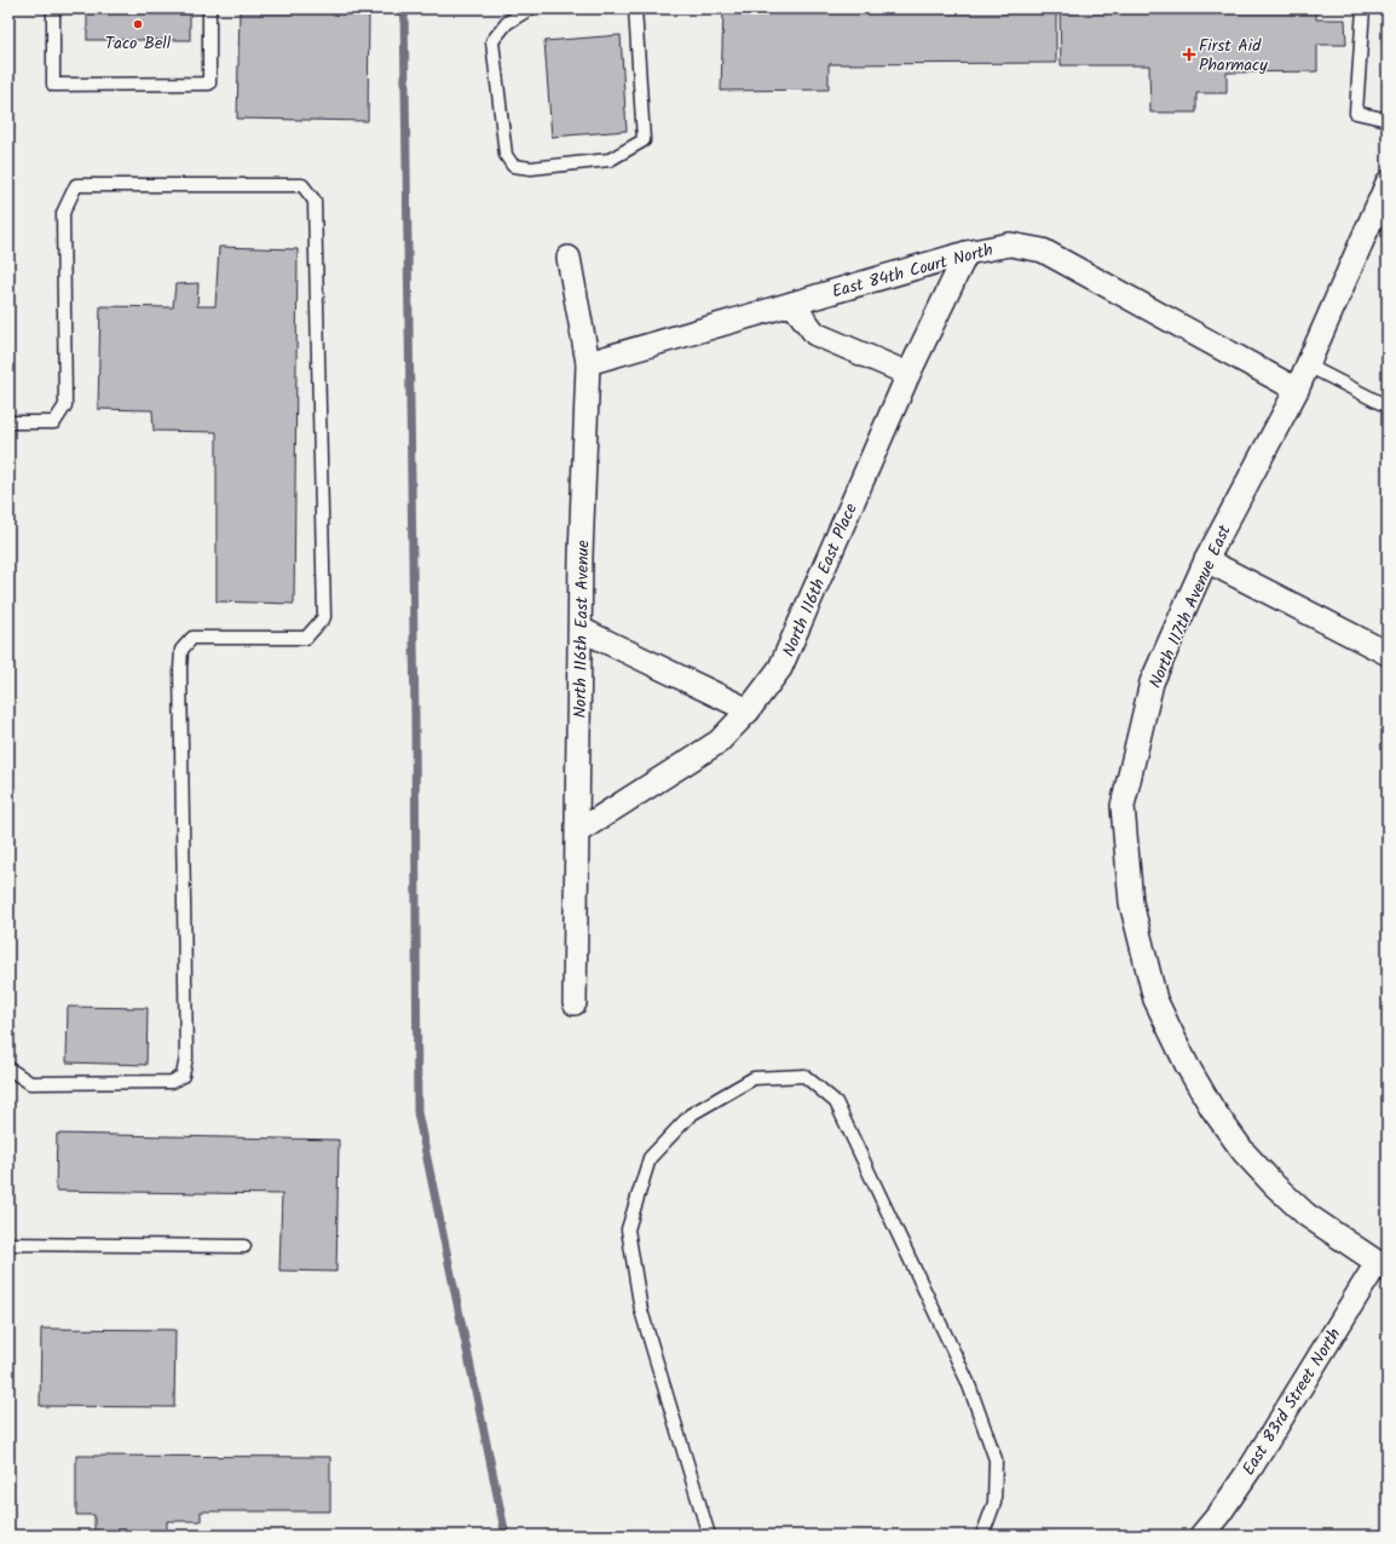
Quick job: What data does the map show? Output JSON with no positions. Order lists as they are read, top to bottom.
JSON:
{
  "streets": {
    "street": [
      "East 84th Court North",
      "North 116th East Place",
      "North 117th Avenue East",
      "North 116th East Avenue",
      "East 83rd Street North"
    ]
  },
  "crossings": [
    ["East 84th Court North", "North 116th East Place"],
    ["East 84th Court North", "North 117th Avenue East"],
    ["East 84th Court North", "North 116th East Avenue"],
    ["North 116th East Place", "North 116th East Avenue"],
    ["North 117th Avenue East", "East 83rd Street North"]
  ],
  "places": {
    "other": ["Taco Bell"],
    "health": ["First Aid Pharmacy"]
  }
}
